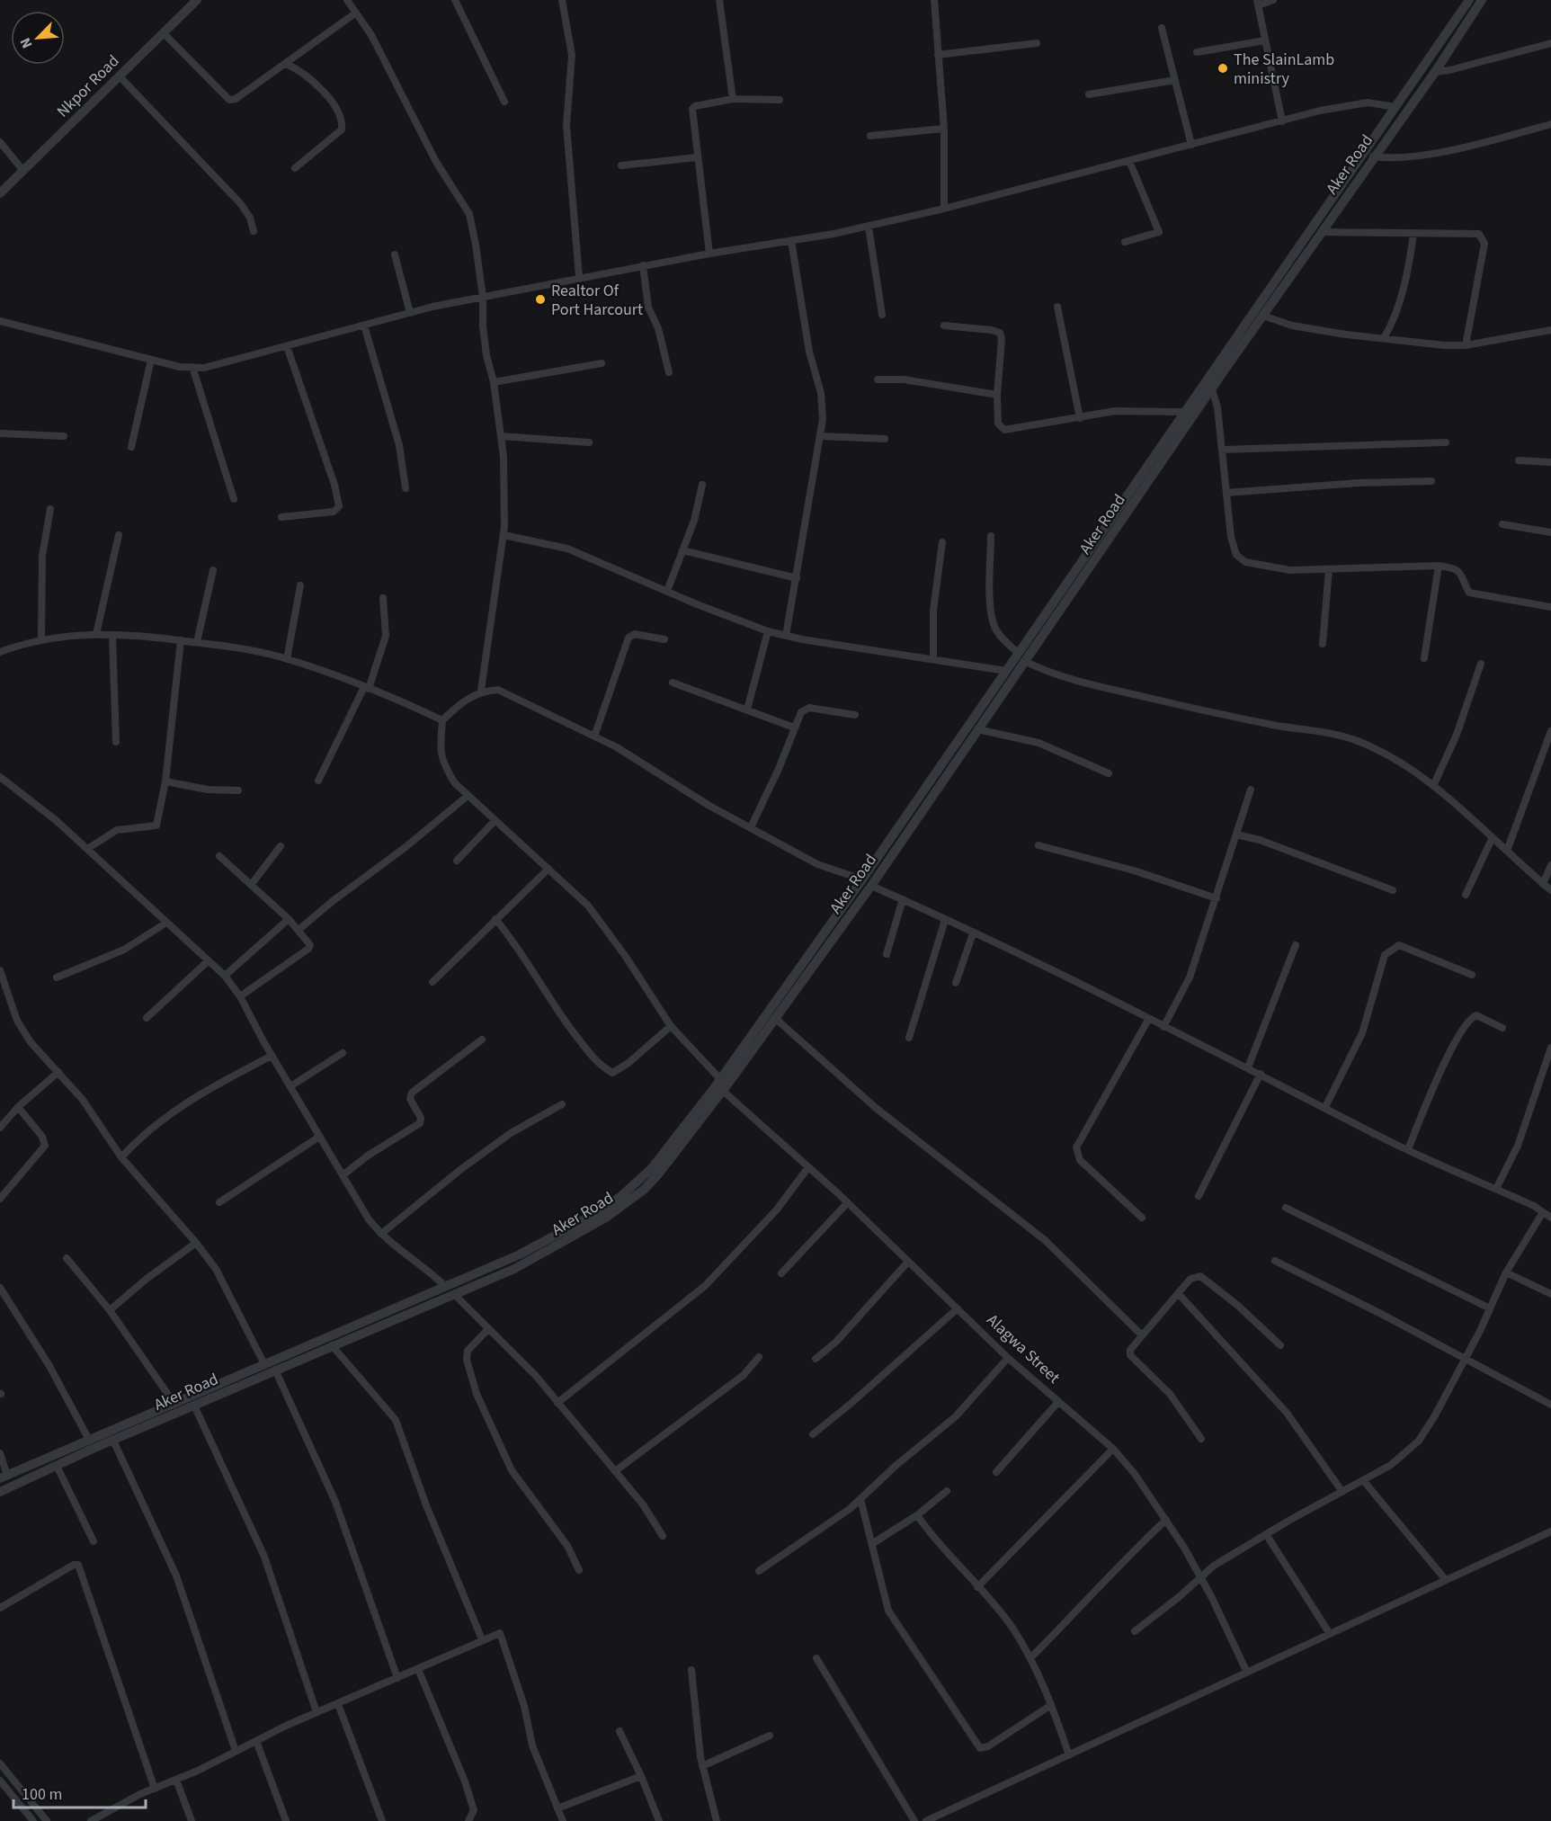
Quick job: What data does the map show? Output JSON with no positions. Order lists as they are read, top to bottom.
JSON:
{
  "streets": {
    "street": ["Nkpor Road", "Aker Road", "Alagwa Street"]
  },
  "crossings": [
    ["Aker Road", "Alagwa Street"]
  ],
  "places": ["The SlainLamb ministry", "Realtor Of Port Harcourt"],
  "scale_bar": "100 m",
  "north": "bottom left"
}
